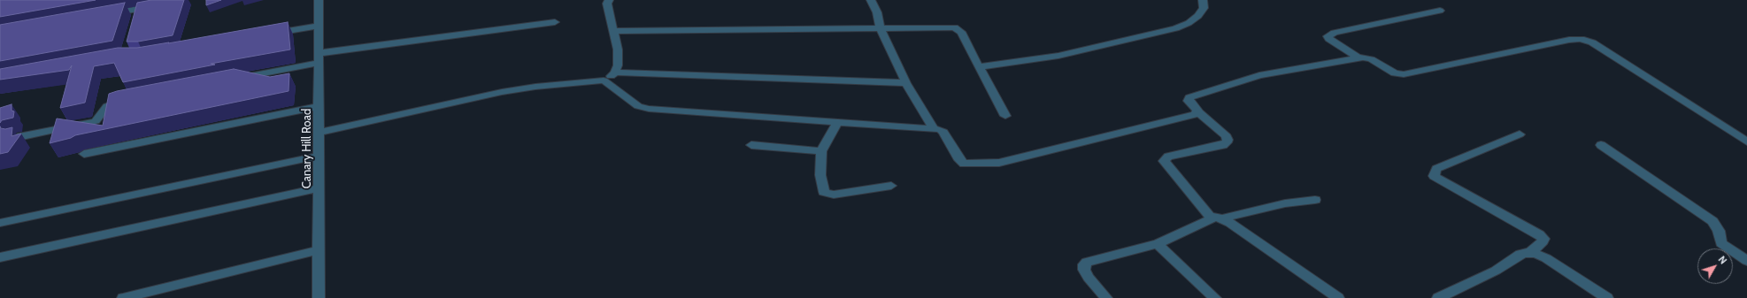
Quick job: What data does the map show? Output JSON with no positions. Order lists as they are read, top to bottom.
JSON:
{
  "streets": {
    "street": ["Canary Hill Road"]
  },
  "north": "top right"
}
